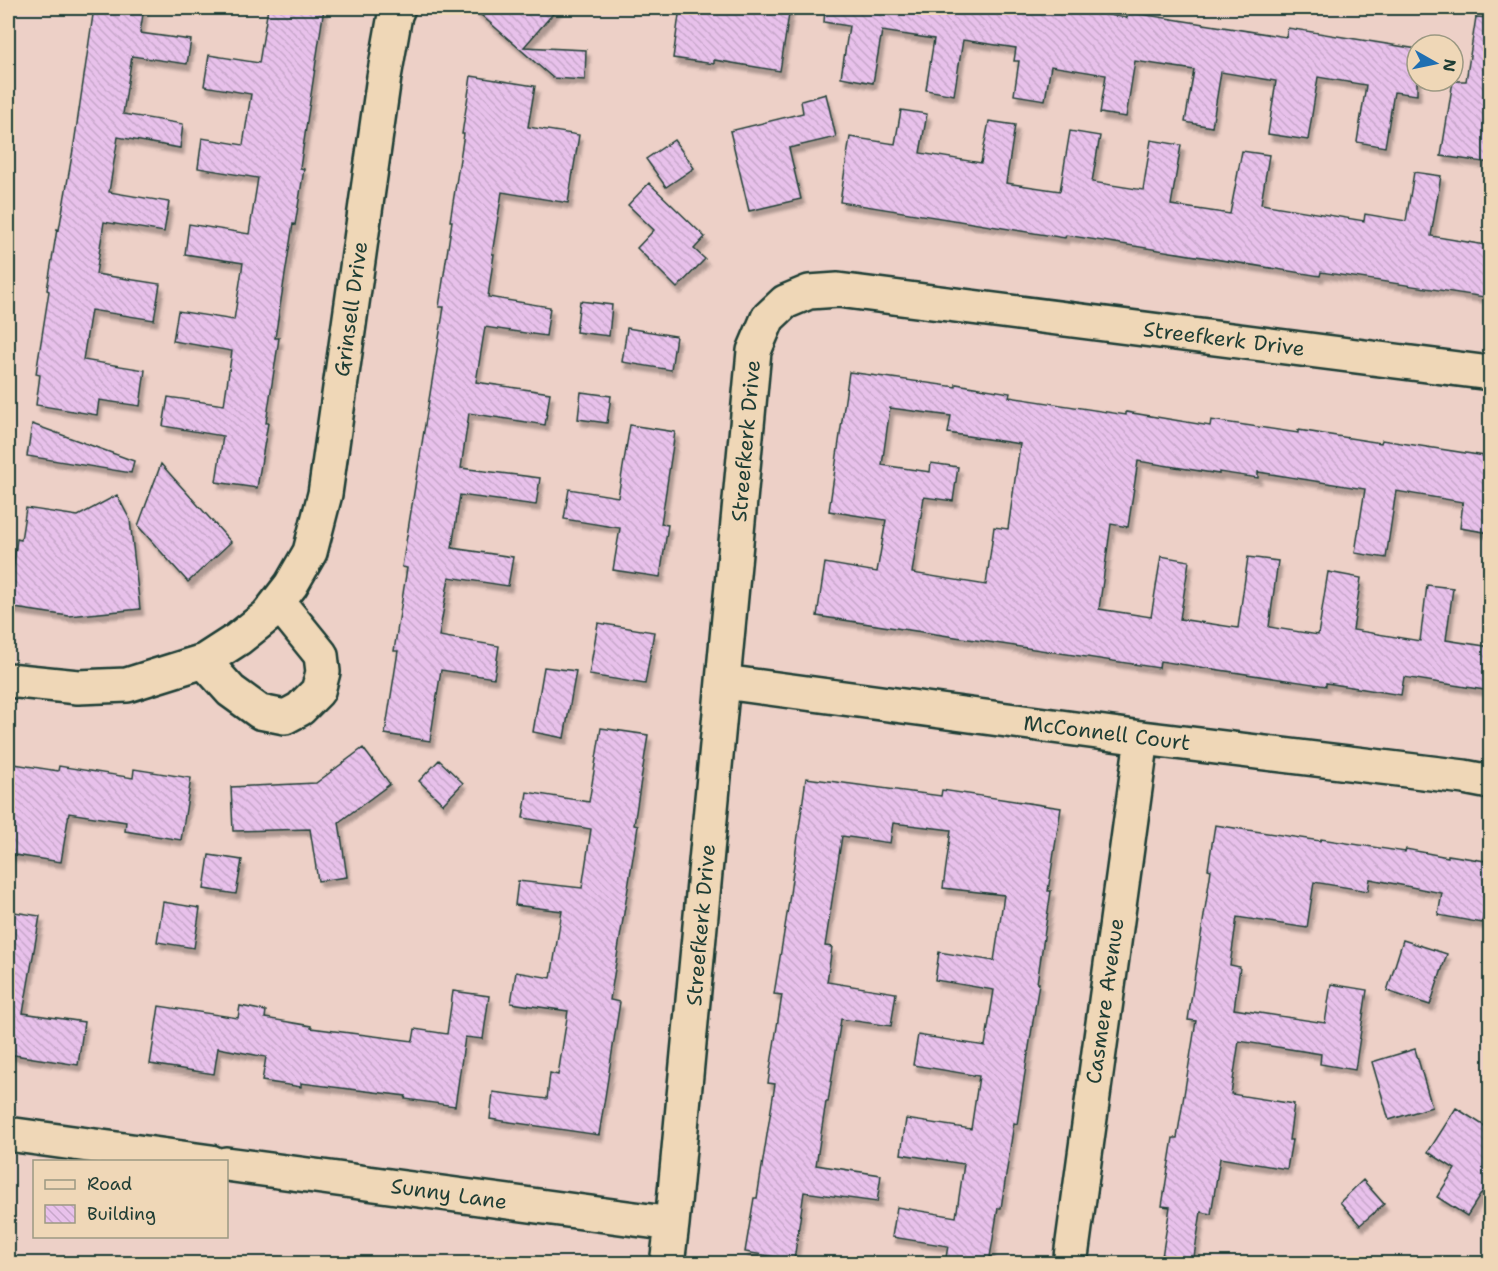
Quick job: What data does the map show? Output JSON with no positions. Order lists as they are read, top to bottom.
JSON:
{
  "streets": {
    "street": [
      "Grinsell Drive",
      "Streefkerk Drive",
      "McConnell Court",
      "Casmere Avenue",
      "Sunny Lane"
    ]
  },
  "crossings": [
    ["Streefkerk Drive", "McConnell Court"],
    ["Streefkerk Drive", "Sunny Lane"],
    ["McConnell Court", "Casmere Avenue"]
  ],
  "legend": ["Road", "Building"],
  "north": "right"
}
